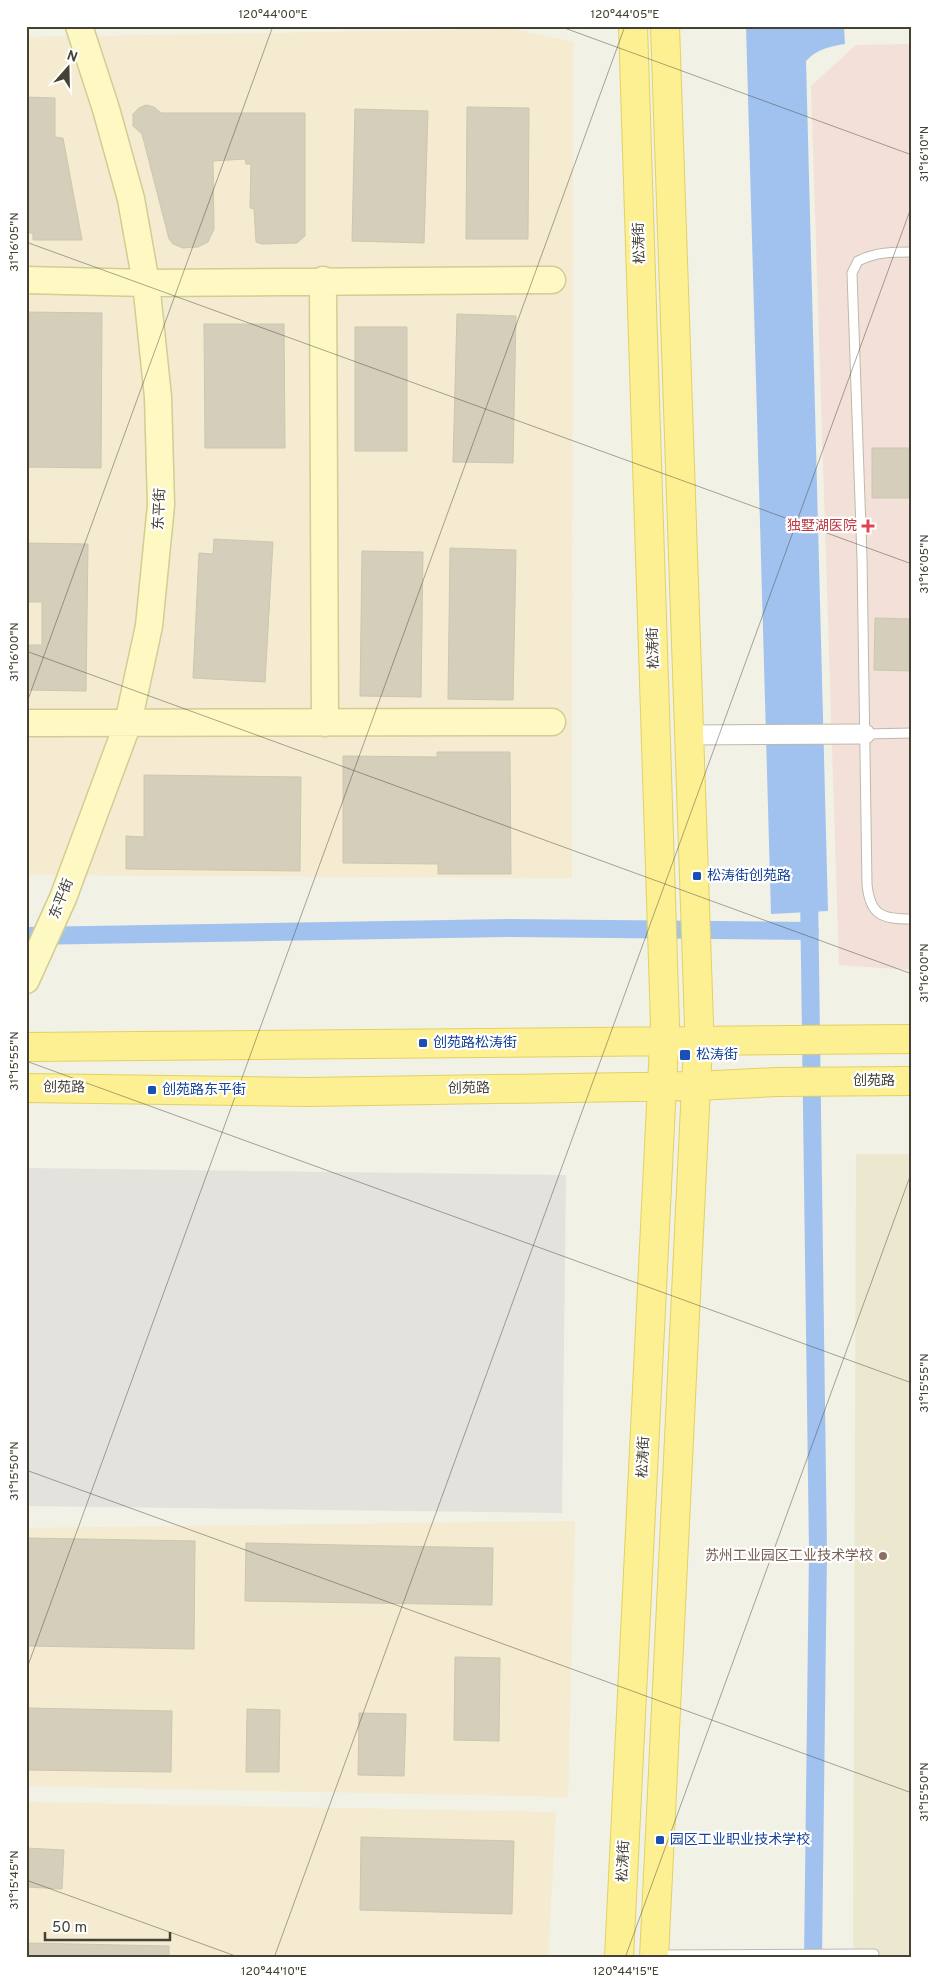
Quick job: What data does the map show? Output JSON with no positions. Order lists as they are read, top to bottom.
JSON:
{
  "streets": {
    "main road": ["松涛街", "创苑路"],
    "street": ["东平街"]
  },
  "crossings": [
    ["松涛街", "创苑路"]
  ],
  "places": {
    "health": ["独墅湖医院"],
    "transit": [
      "松涛街创苑路",
      "创苑路松涛街",
      "松涛街",
      "创苑路东平街",
      "园区工业职业技术学校"
    ],
    "other": ["苏州工业园区工业技术学校"]
  },
  "scale_bar": "50 m",
  "north": "top",
  "coordinates": [
    "120°44'00\"E",
    "120°44'05\"E",
    "31°16'10\"N",
    "31°16'05\"N",
    "31°16'00\"N",
    "31°15'55\"N",
    "31°15'50\"N",
    "31°15'45\"N",
    "120°44'10\"E",
    "120°44'15\"E"
  ]
}
